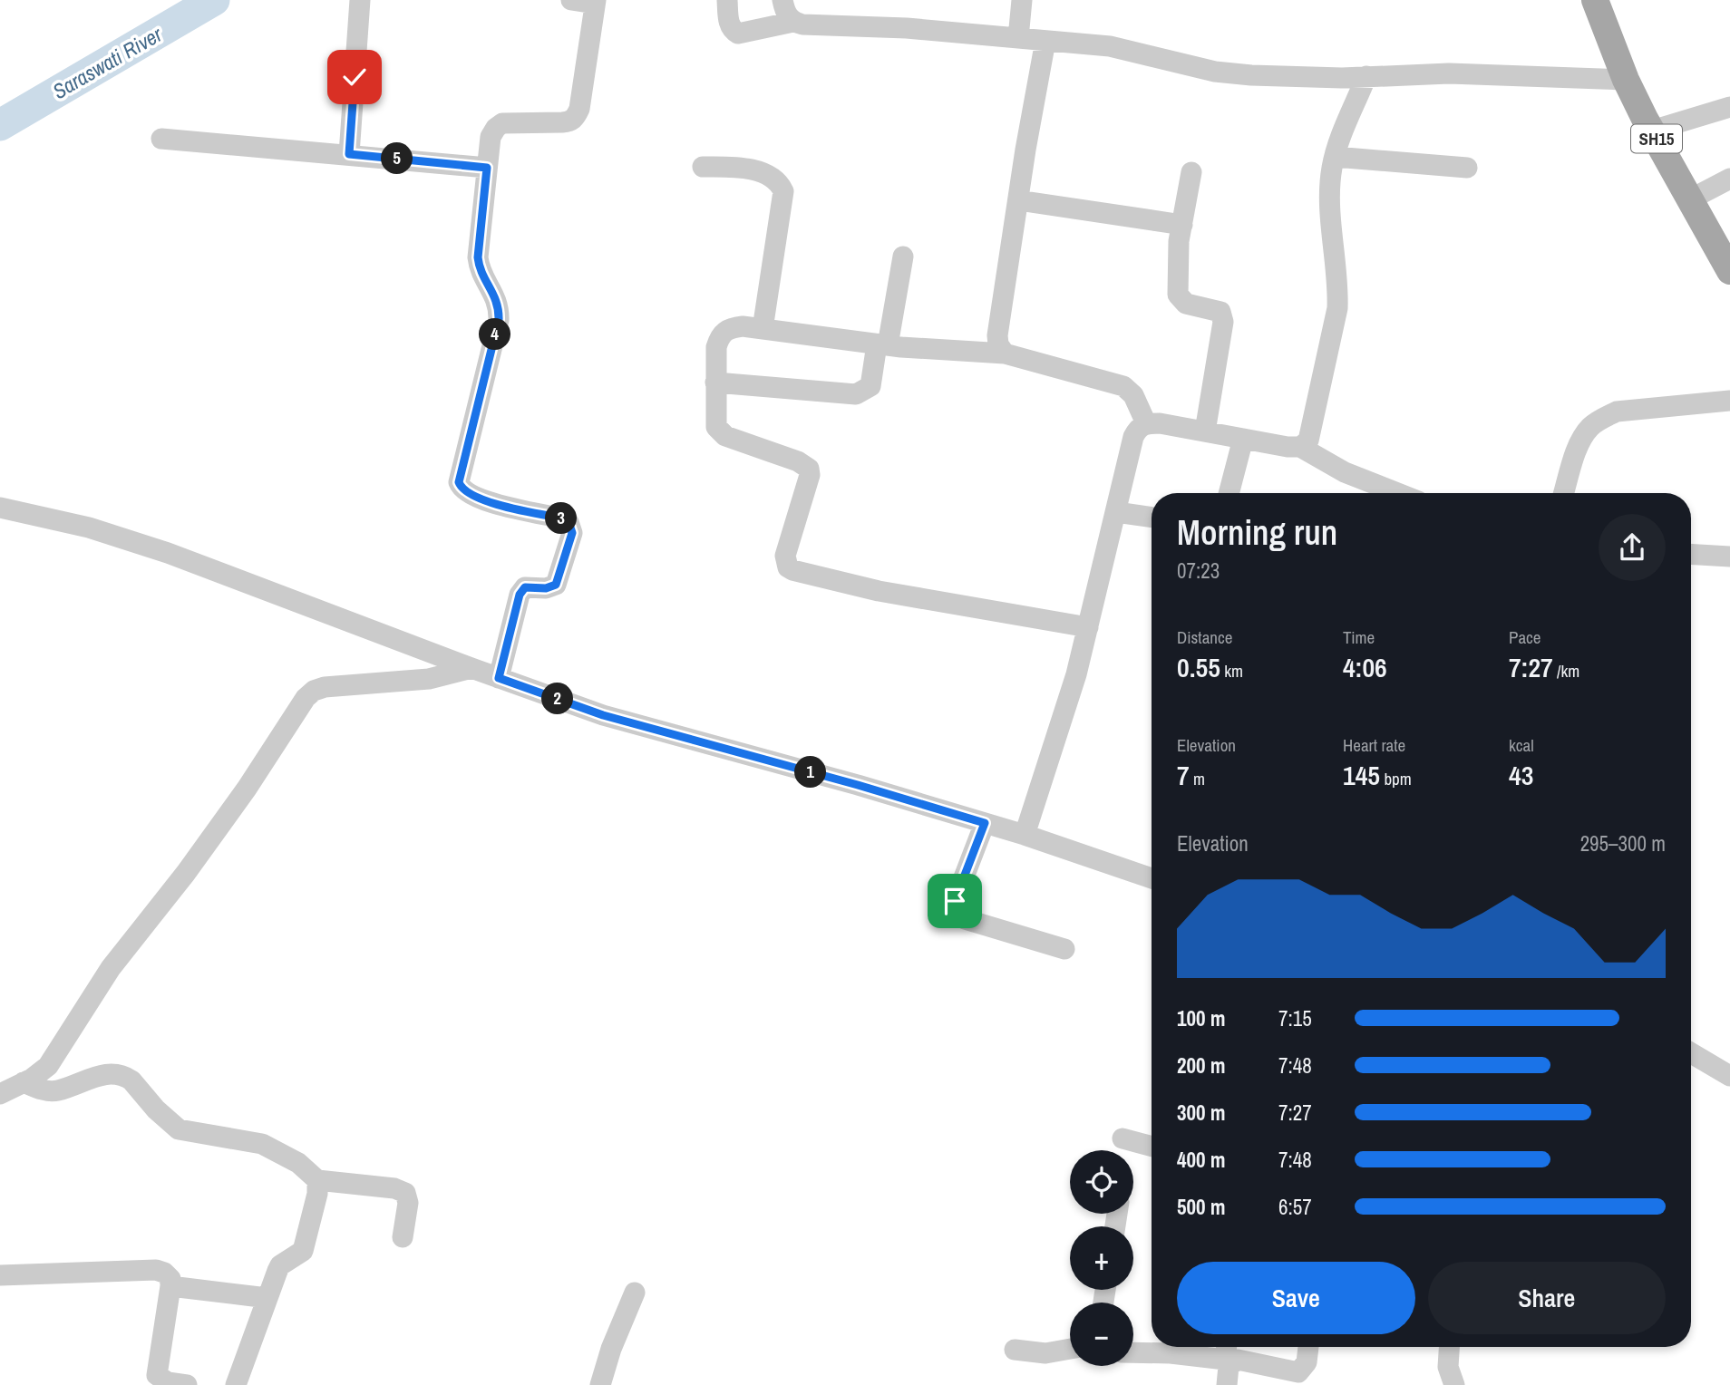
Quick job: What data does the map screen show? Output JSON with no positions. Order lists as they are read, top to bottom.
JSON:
{
  "streets": {
    "main road": ["SH15"]
  },
  "water": ["Saraswati River"],
  "page": {
    "pins": [
      "5",
      "4",
      "3",
      "2",
      "1"
    ],
    "heading": ["Morning run", "07:23"],
    "stats": [
      ["Distance", "0.55 km"],
      ["Time", "4:06"],
      ["Pace", "7:27 /km"],
      ["Elevation", "7 m"],
      ["Heart rate", "145 bpm"],
      ["kcal", "43"]
    ],
    "chart": ["Elevation", "295–300 m"],
    "list": [
      {
        "name": "100 m",
        "note": "7:15"
      },
      {
        "name": "200 m",
        "note": "7:48"
      },
      {
        "name": "300 m",
        "note": "7:27"
      },
      {
        "name": "400 m",
        "note": "7:48"
      },
      {
        "name": "500 m",
        "note": "6:57"
      }
    ],
    "map_buttons": ["+", "−"],
    "buttons": ["Save", "Share"]
  }
}
